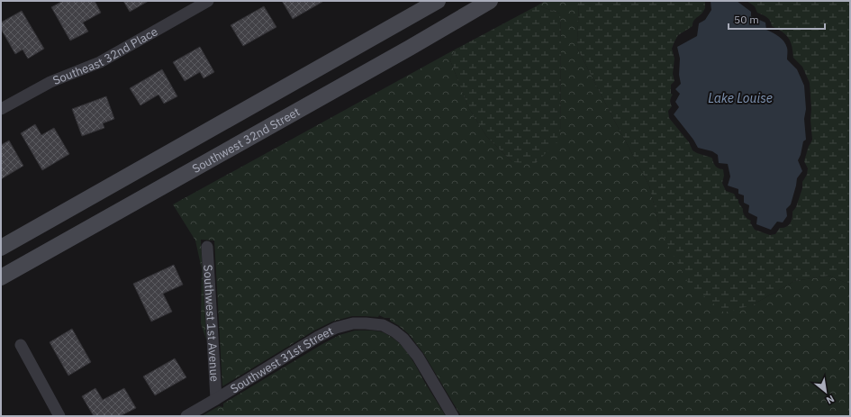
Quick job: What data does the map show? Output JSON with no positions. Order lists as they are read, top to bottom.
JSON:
{
  "streets": {
    "main road": ["Southwest 32nd Street"],
    "street": ["Southeast 32nd Place", "Southwest 1st Avenue", "Southwest 31st Street"]
  },
  "crossings": [
    ["Southwest 1st Avenue", "Southwest 31st Street"]
  ],
  "water": ["Lake Louise"],
  "scale_bar": "50 m",
  "north": "bottom right"
}
